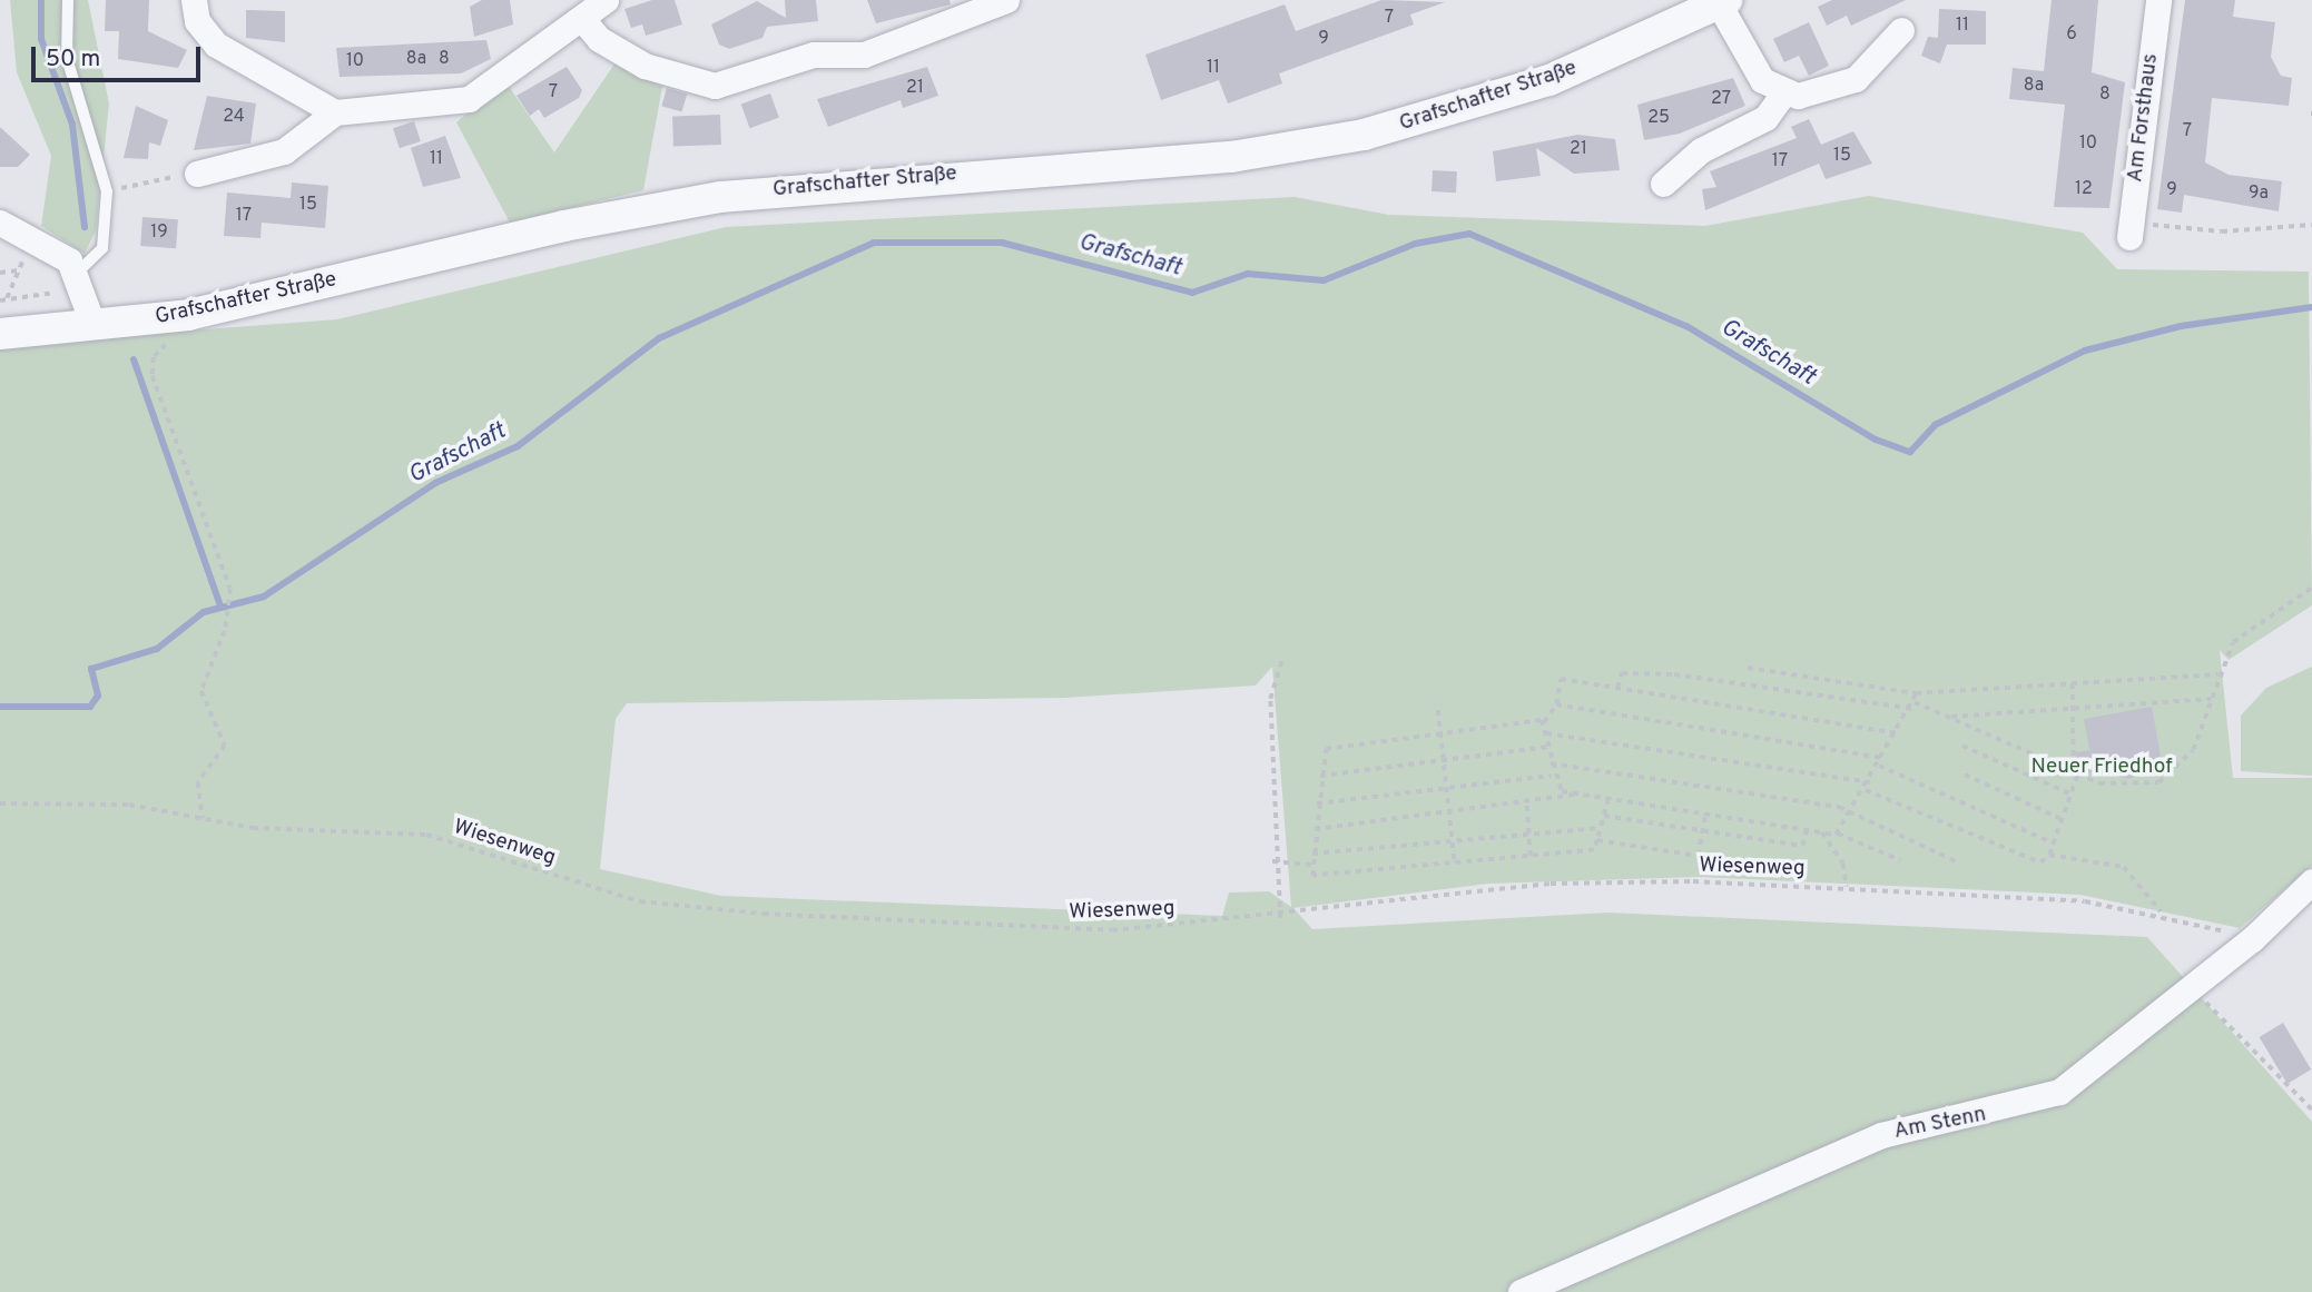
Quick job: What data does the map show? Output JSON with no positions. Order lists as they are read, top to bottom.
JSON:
{
  "streets": {
    "street": ["Grafschafter Straße", "Am Forsthaus", "Am Stenn"],
    "path": ["Wiesenweg"]
  },
  "crossings": [
    ["Wiesenweg", "Am Stenn"]
  ],
  "water": ["Grafschaft"],
  "parks": ["Neuer Friedhof"],
  "house_numbers": [
    "7",
    "11",
    "6",
    "9",
    "8a",
    "8",
    "10",
    "11",
    "8a",
    "21",
    "7",
    "8",
    "27",
    "24",
    "25",
    "7",
    "10",
    "21",
    "15",
    "11",
    "17",
    "12",
    "9",
    "9a",
    "15",
    "17",
    "19"
  ],
  "scale_bar": "50 m"
}
